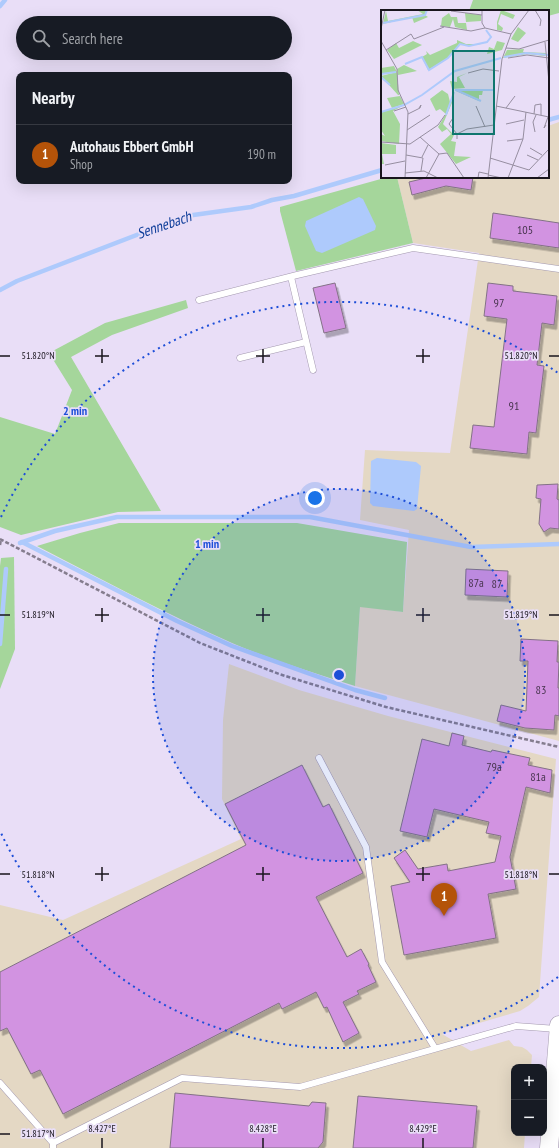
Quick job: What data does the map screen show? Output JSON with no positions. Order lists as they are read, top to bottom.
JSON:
{
  "water": ["Sennebach"],
  "house_numbers": [
    "105",
    "97",
    "91",
    "87a",
    "87",
    "83",
    "79a",
    "81a"
  ],
  "page": {
    "search": "Search here",
    "heading": "Nearby",
    "list": [
      {
        "mark": "1",
        "name": "Autohaus Ebbert GmbH",
        "note": "Shop",
        "value": "190 m"
      }
    ],
    "pins": "1",
    "map_buttons": ["+", "−"]
  },
  "coordinates": [
    "51.820°N",
    "51.819°N",
    "51.818°N",
    "8.427°E",
    "8.428°E",
    "8.429°E",
    "51.817°N"
  ],
  "rings": ["2 min", "1 min"]
}
